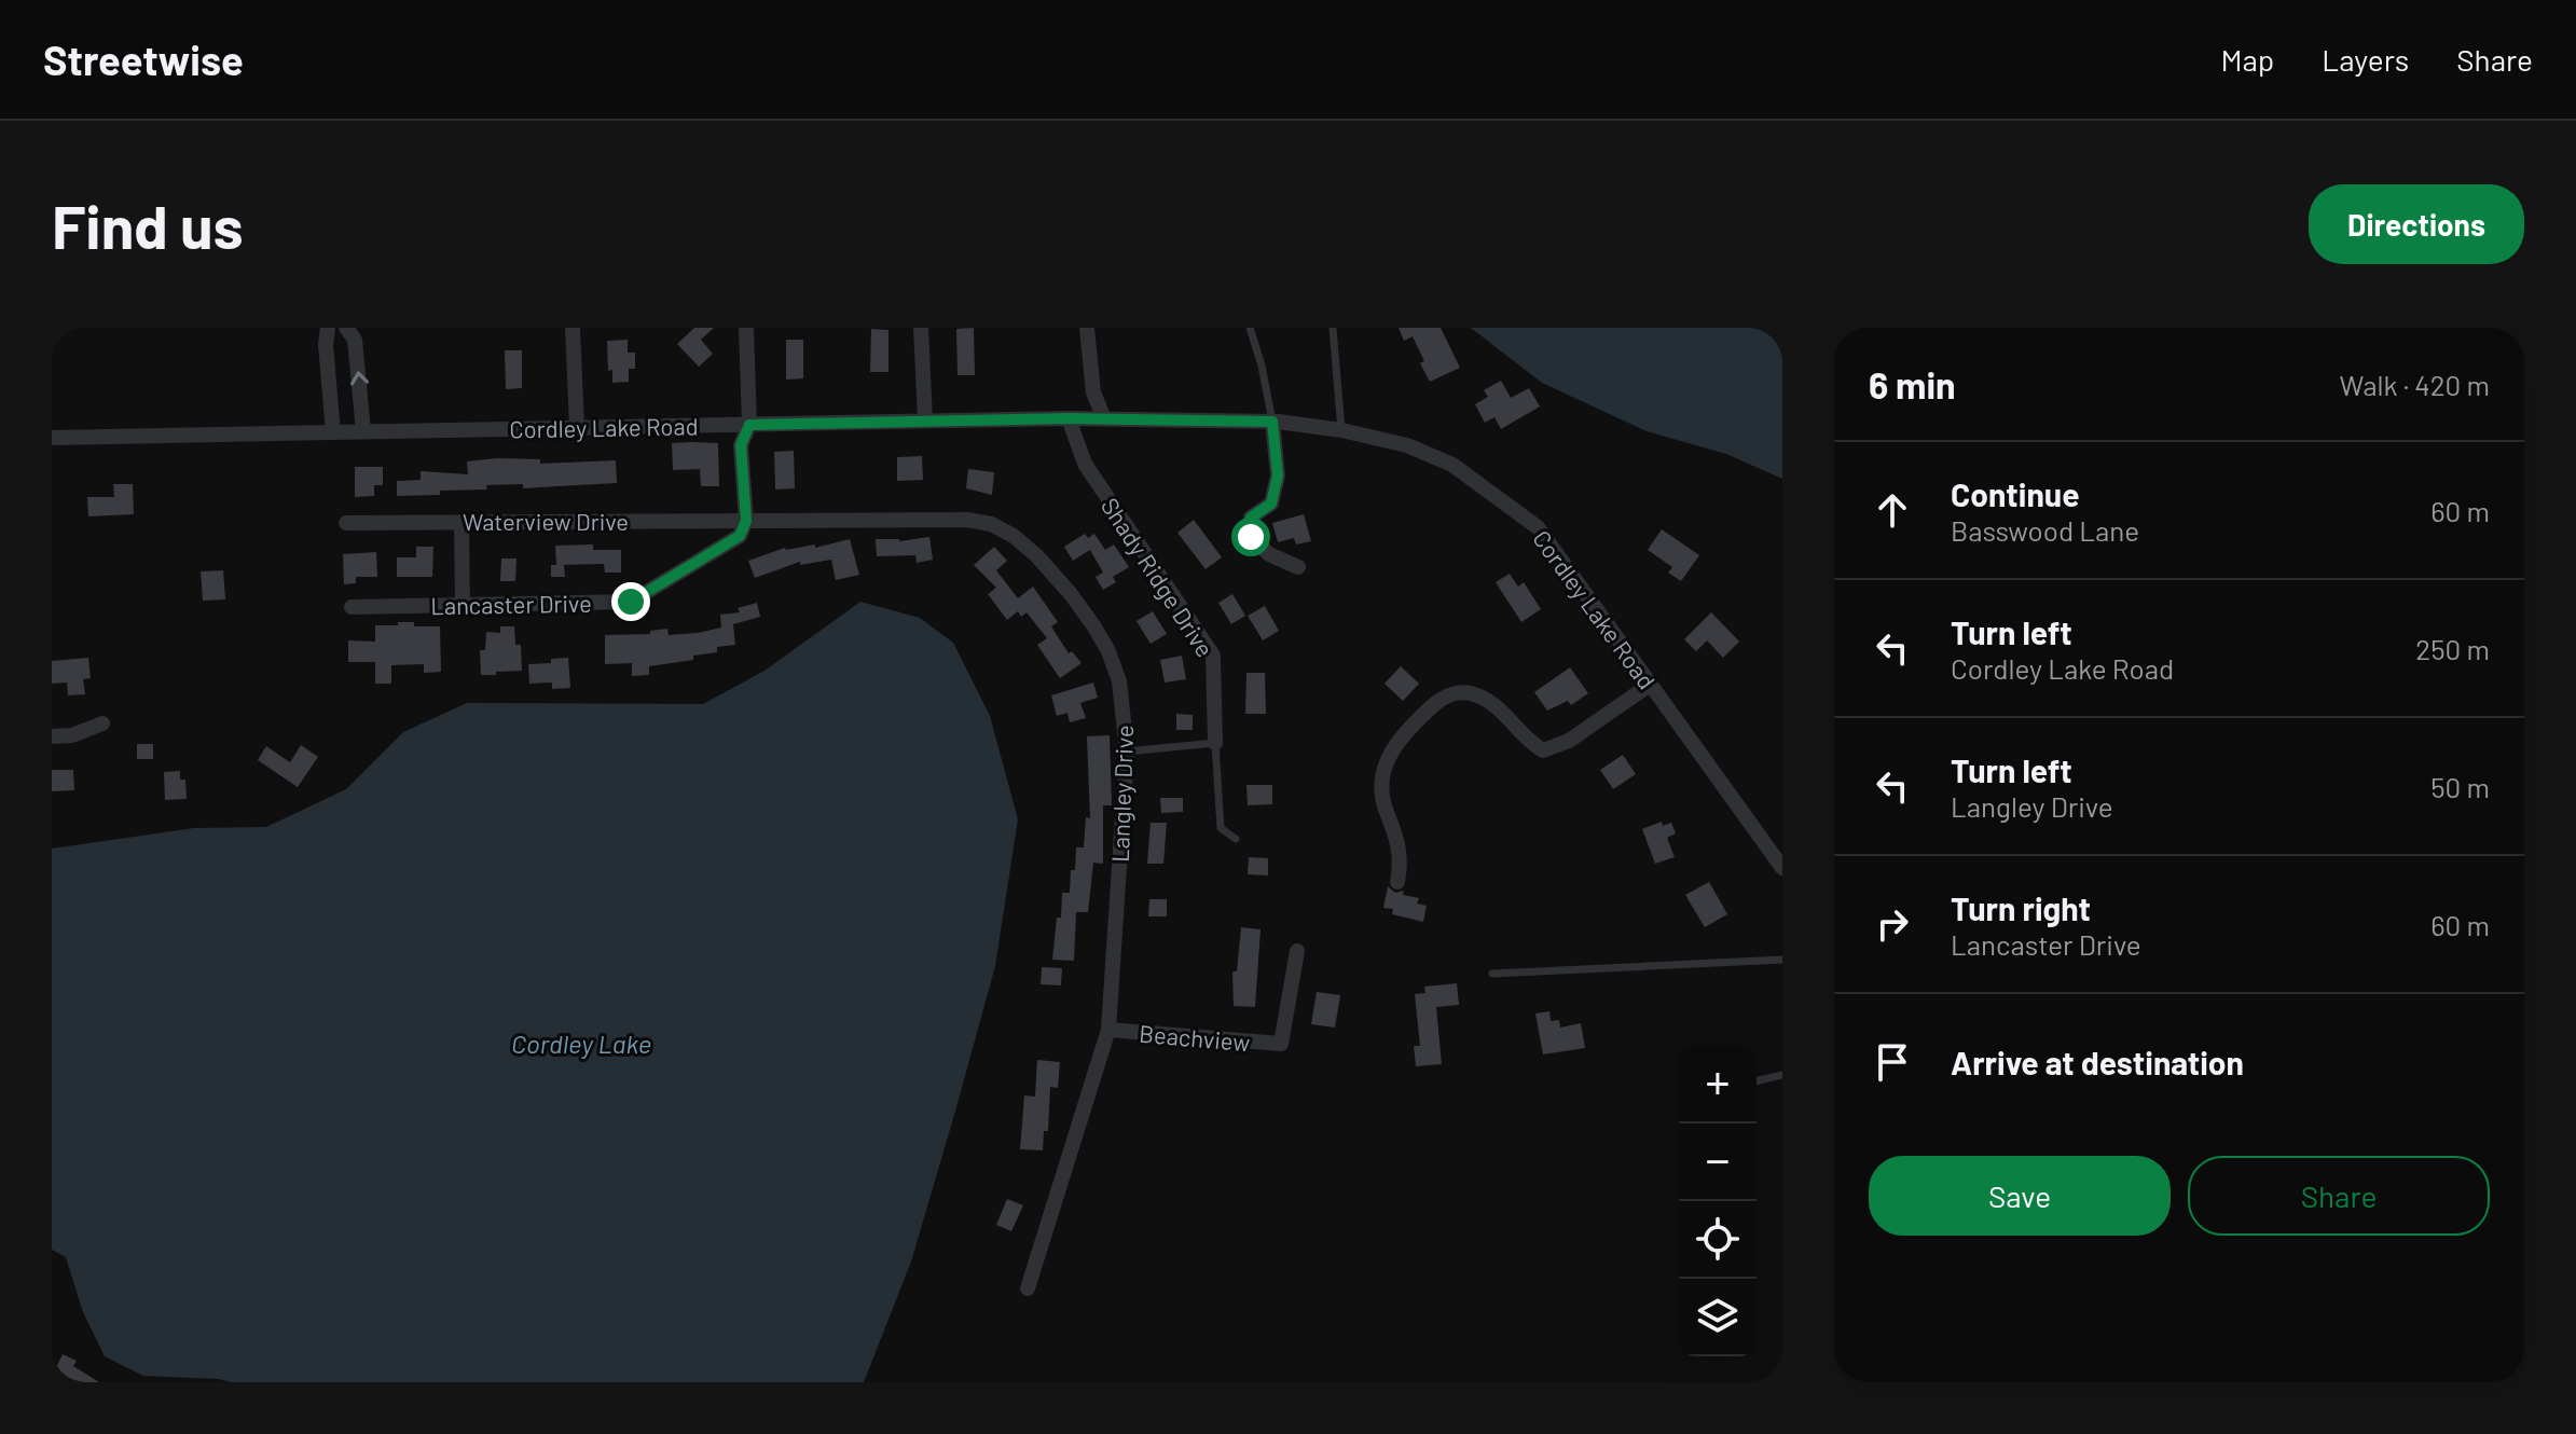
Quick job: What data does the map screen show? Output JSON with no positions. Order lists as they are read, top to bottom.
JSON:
{
  "streets": {
    "street": [
      "Cordley Lake Road",
      "Waterview Drive",
      "Shady Ridge Drive",
      "Lancaster Drive",
      "Langley Drive",
      "Beachview"
    ]
  },
  "crossings": [
    ["Cordley Lake Road", "Shady Ridge Drive"],
    ["Waterview Drive", "Lancaster Drive"],
    ["Waterview Drive", "Langley Drive"],
    ["Lancaster Drive", "Langley Drive"],
    ["Langley Drive", "Beachview"]
  ],
  "water": ["Cordley Lake"],
  "page": {
    "header": "Streetwise",
    "nav": ["Map", "Layers", "Share"],
    "buttons": [
      "Directions",
      ["Save", "Share"]
    ],
    "title": "Find us",
    "heading": ["6 min", "Walk · 420 m"],
    "list": [
      ["Continue", "Basswood Lane", "60 m"],
      ["Turn left", "Cordley Lake Road", "250 m"],
      ["Turn left", "Langley Drive", "50 m"],
      ["Turn right", "Lancaster Drive", "60 m"],
      "Arrive at destination"
    ],
    "map_buttons": ["+", "−"]
  }
}
